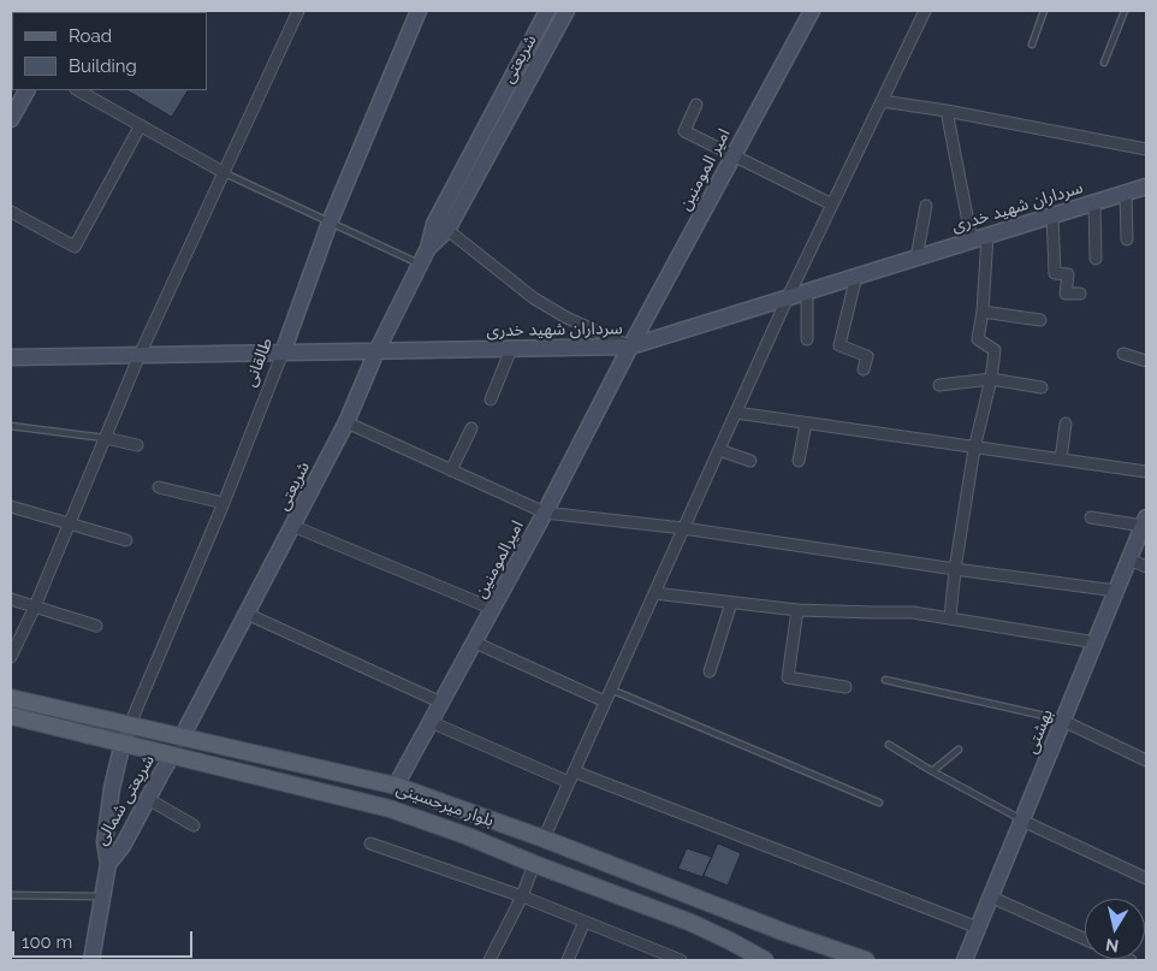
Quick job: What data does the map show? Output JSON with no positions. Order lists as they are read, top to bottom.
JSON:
{
  "streets": {
    "main road": ["بلوار میرحسینی"],
    "street": [
      "شریعتی",
      "امیر المومنین",
      "سرداران شهید خدری",
      "طالقانی",
      "امیرالمومنین",
      "بهشتی",
      "شریعتی شمالی"
    ]
  },
  "crossings": [
    ["شریعتی", "سرداران شهید خدری"],
    ["شریعتی", "بلوار میرحسینی"],
    ["امیر المومنین", "سرداران شهید خدری"],
    ["امیر المومنین", "امیرالمومنین"],
    ["سرداران شهید خدری", "طالقانی"],
    ["سرداران شهید خدری", "امیرالمومنین"],
    ["طالقانی", "شریعتی شمالی"],
    ["طالقانی", "بلوار میرحسینی"],
    ["امیرالمومنین", "بلوار میرحسینی"],
    ["شریعتی شمالی", "بلوار میرحسینی"]
  ],
  "legend": ["Road", "Building"],
  "scale_bar": "100 m",
  "north": "bottom"
}
